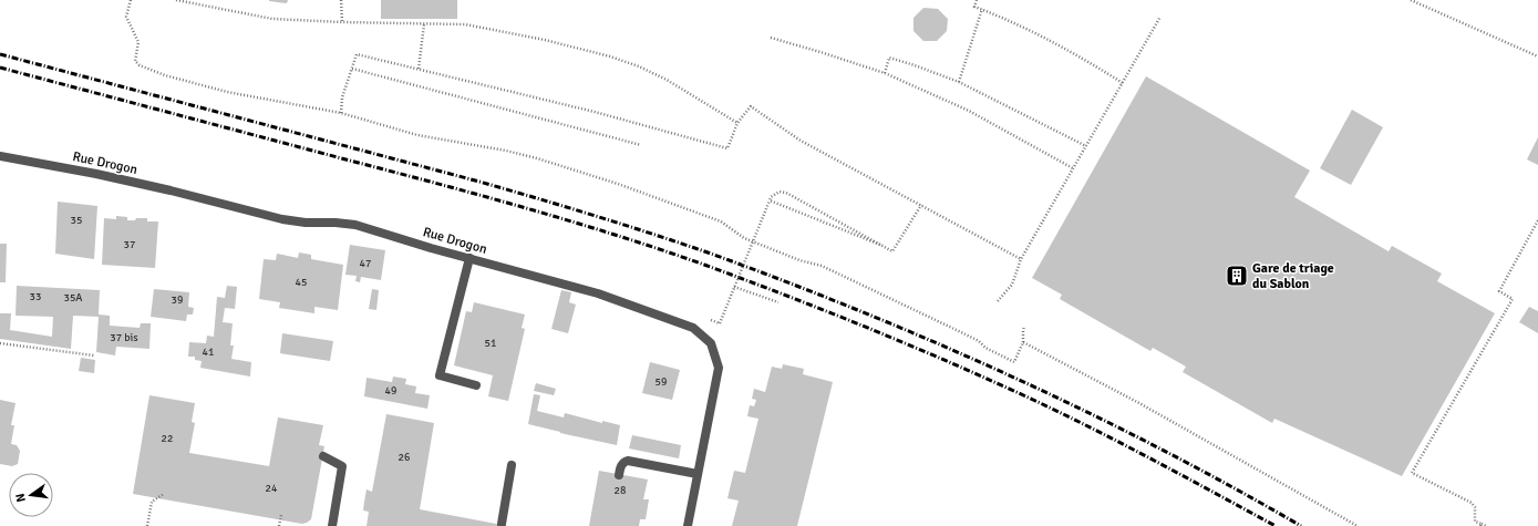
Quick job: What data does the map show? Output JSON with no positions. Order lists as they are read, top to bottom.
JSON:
{
  "streets": {
    "street": ["Rue Drogon"]
  },
  "places": {
    "building": ["Gare de triage du Sablon"]
  },
  "house_numbers": [
    "35",
    "37",
    "47",
    "45",
    "33",
    "35A",
    "39",
    "37 bis",
    "51",
    "41",
    "59",
    "49",
    "22",
    "26",
    "24",
    "28"
  ],
  "north": "left"
}
